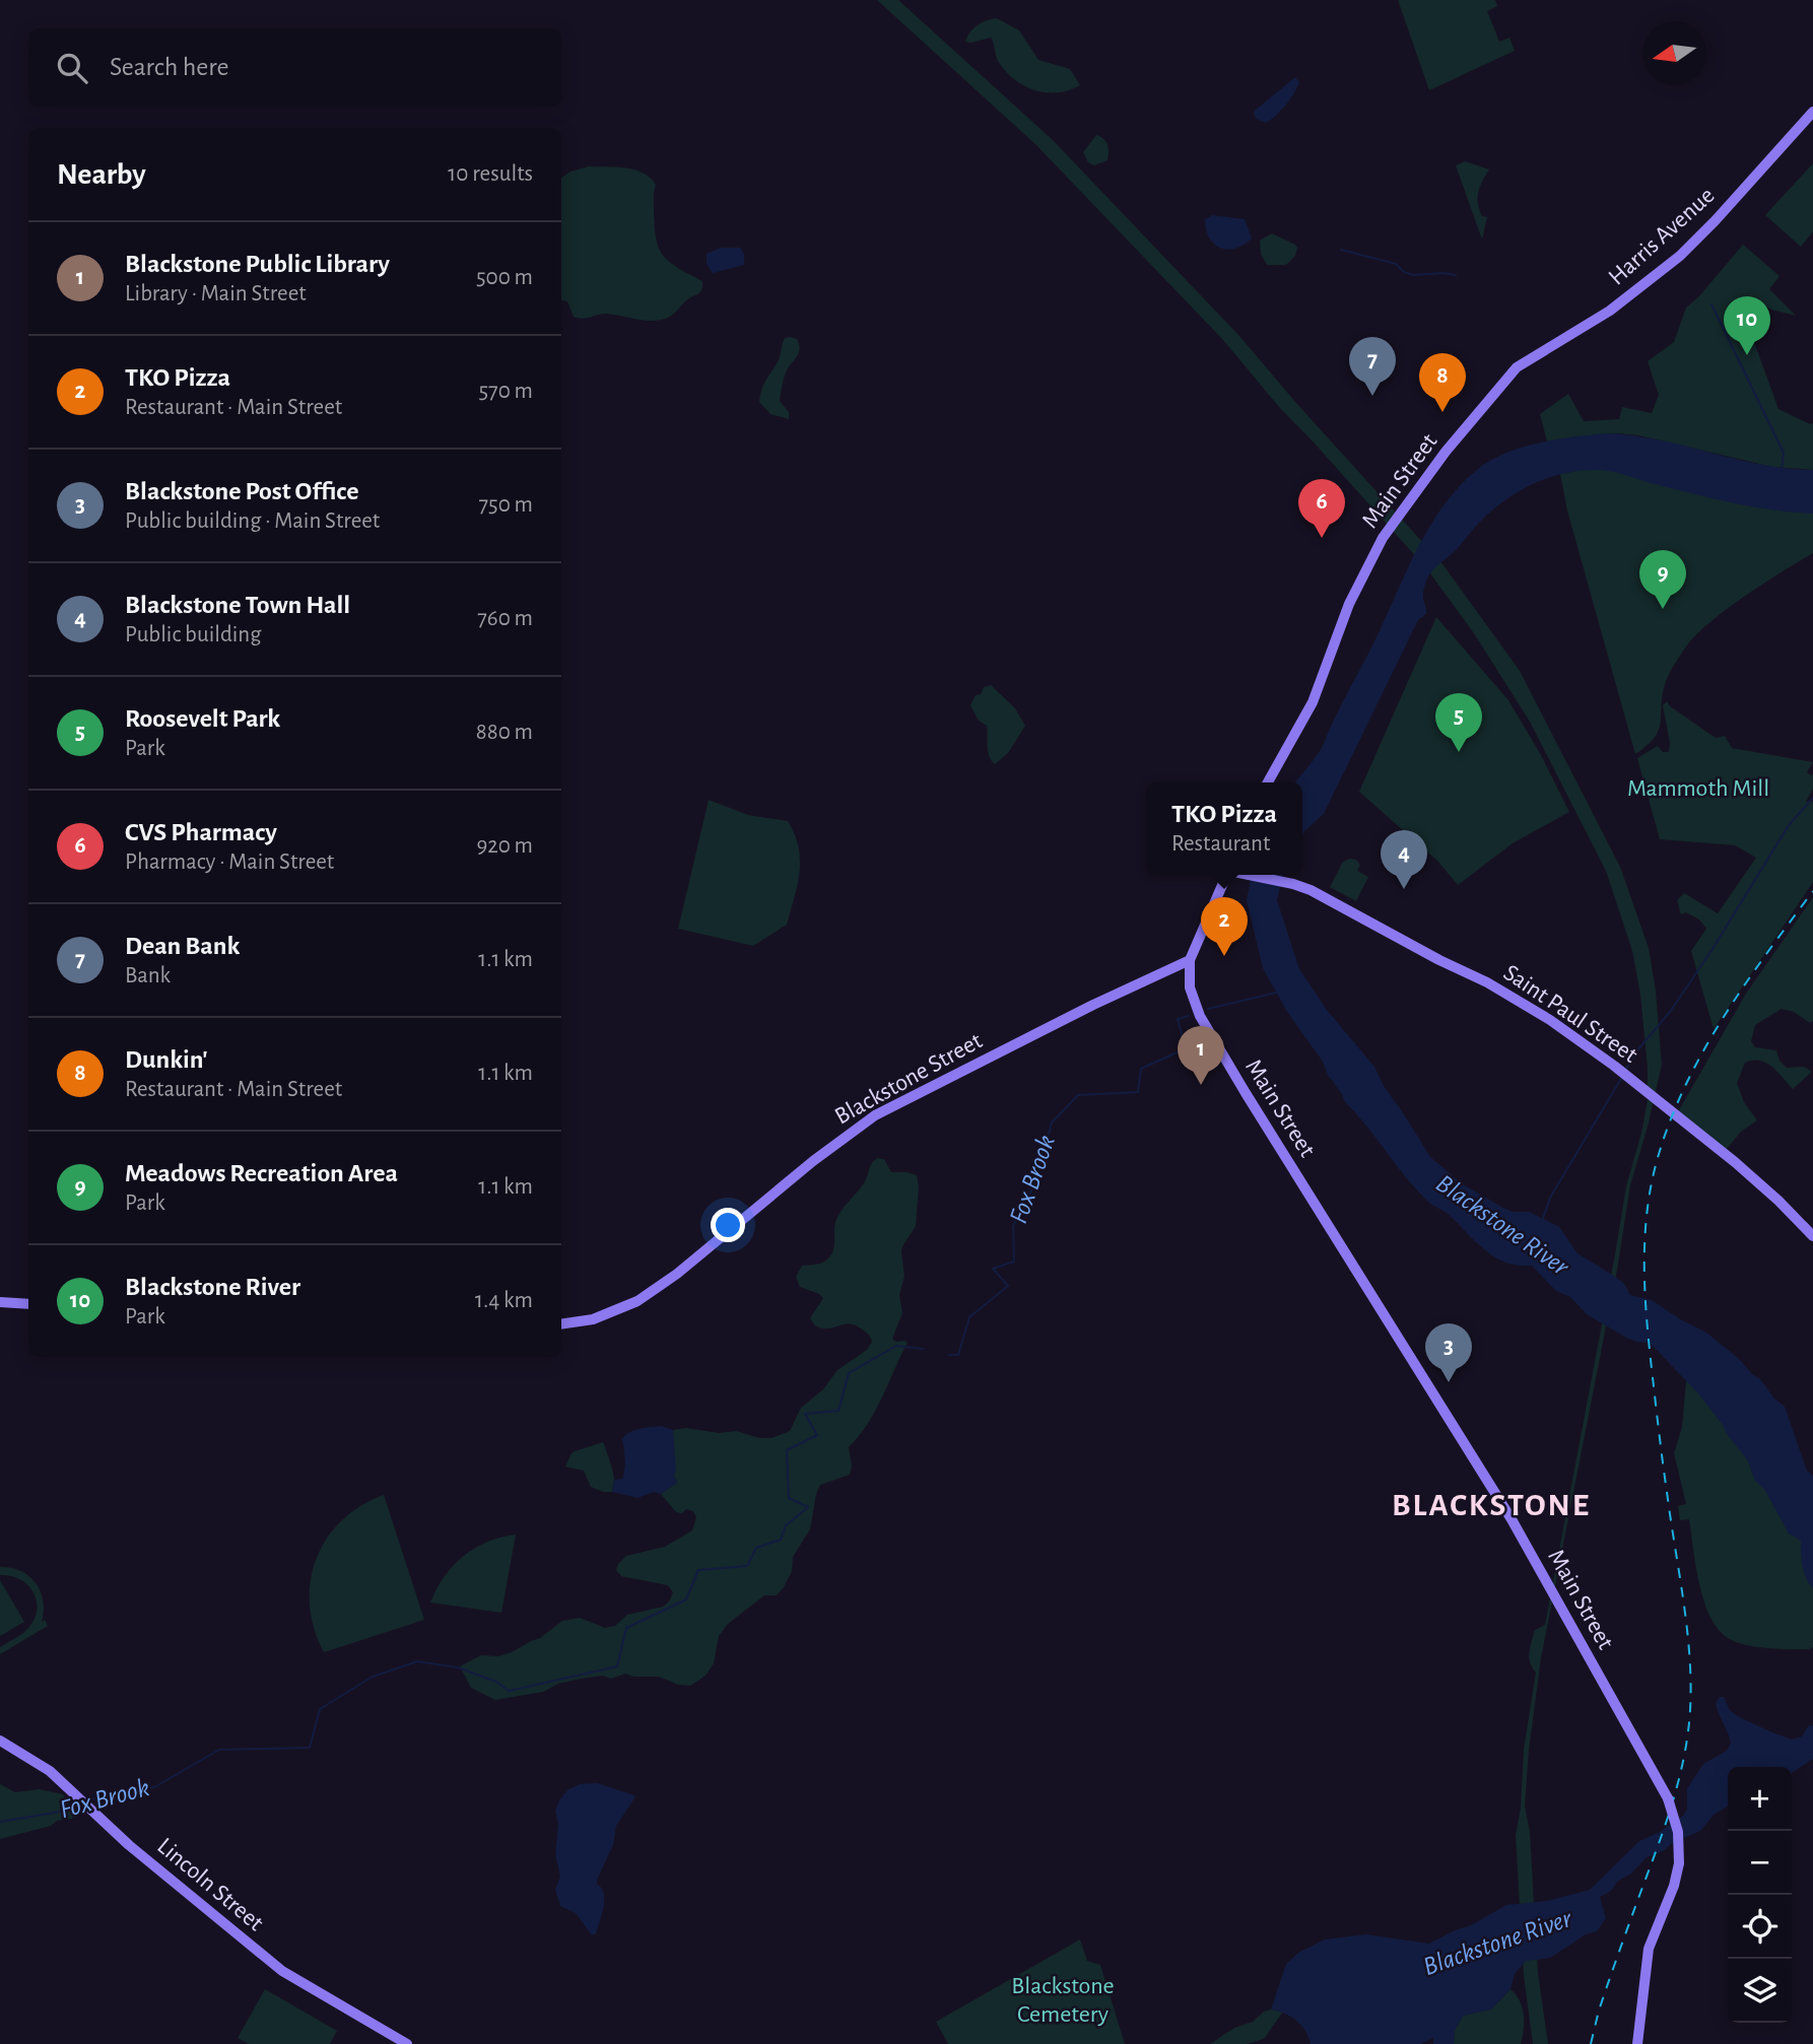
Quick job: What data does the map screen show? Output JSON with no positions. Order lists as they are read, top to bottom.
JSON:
{
  "streets": {
    "main road": [
      "Harris Avenue",
      "Main Street",
      "Saint Paul Street",
      "Blackstone Street",
      "Lincoln Street"
    ]
  },
  "crossings": [
    ["Harris Avenue", "Main Street"],
    ["Main Street", "Blackstone Street"]
  ],
  "districts": ["BLACKSTONE"],
  "water": ["Fox Brook", "Blackstone River"],
  "parks": ["Mammoth Mill", "Blackstone Cemetery"],
  "north": "left",
  "page": {
    "search": "Search here",
    "heading": ["Nearby", "10 results"],
    "list": [
      {
        "mark": "1",
        "name": "Blackstone Public Library",
        "note": "Library · Main Street",
        "value": "500 m"
      },
      {
        "mark": "2",
        "name": "TKO Pizza",
        "note": "Restaurant · Main Street",
        "value": "570 m"
      },
      {
        "mark": "3",
        "name": "Blackstone Post Office",
        "note": "Public building · Main Street",
        "value": "750 m"
      },
      {
        "mark": "4",
        "name": "Blackstone Town Hall",
        "note": "Public building",
        "value": "760 m"
      },
      {
        "mark": "5",
        "name": "Roosevelt Park",
        "note": "Park",
        "value": "880 m"
      },
      {
        "mark": "6",
        "name": "CVS Pharmacy",
        "note": "Pharmacy · Main Street",
        "value": "920 m"
      },
      {
        "mark": "7",
        "name": "Dean Bank",
        "note": "Bank",
        "value": "1.1 km"
      },
      {
        "mark": "8",
        "name": "Dunkin'",
        "note": "Restaurant · Main Street",
        "value": "1.1 km"
      },
      {
        "mark": "9",
        "name": "Meadows Recreation Area",
        "note": "Park",
        "value": "1.1 km"
      },
      {
        "mark": "10",
        "name": "Blackstone River",
        "note": "Park",
        "value": "1.4 km"
      }
    ],
    "pins": [
      "10",
      "7",
      "8",
      "6",
      "9",
      "5",
      "4",
      "2",
      "1",
      "3"
    ],
    "popup": ["TKO Pizza", "Restaurant"],
    "map_buttons": ["+", "−"]
  }
}
